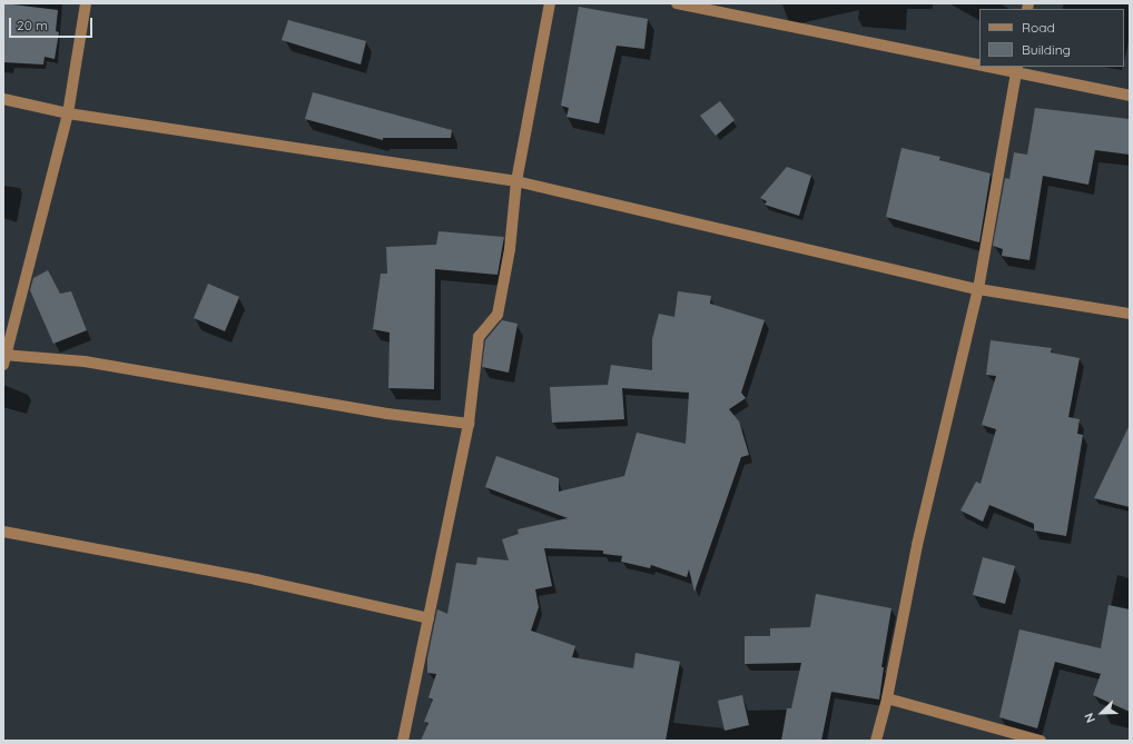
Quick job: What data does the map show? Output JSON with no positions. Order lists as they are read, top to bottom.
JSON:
{
  "legend": ["Road", "Building"],
  "scale_bar": "20 m",
  "north": "bottom left"
}
